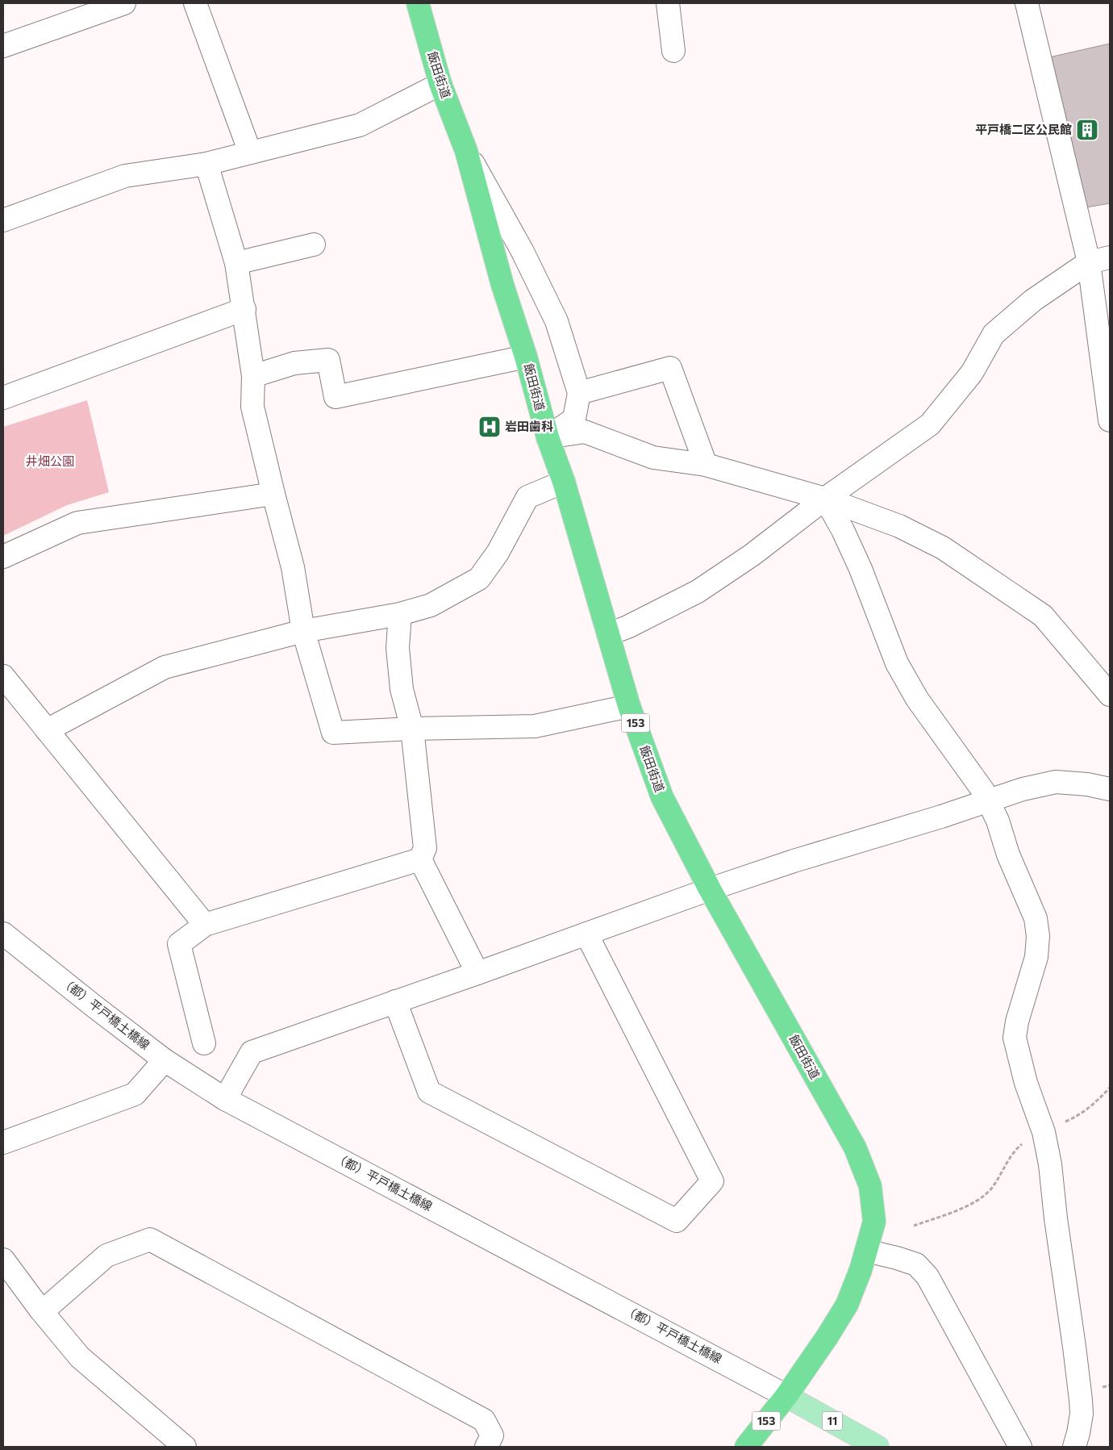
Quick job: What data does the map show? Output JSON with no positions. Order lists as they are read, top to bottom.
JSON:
{
  "streets": {
    "highway": ["飯田街道", "153"],
    "main road": ["11"],
    "street": ["（都）平戸橋土橋線"]
  },
  "crossings": [
    ["飯田街道", "153"],
    ["飯田街道", "（都）平戸橋土橋線"],
    ["飯田街道", "11"],
    ["153", "（都）平戸橋土橋線"],
    ["153", "11"],
    ["（都）平戸橋土橋線", "11"]
  ],
  "parks": ["井畑公園"],
  "places": {
    "building": ["平戸橋二区公民館"],
    "hospital": ["岩田歯科"]
  }
}
